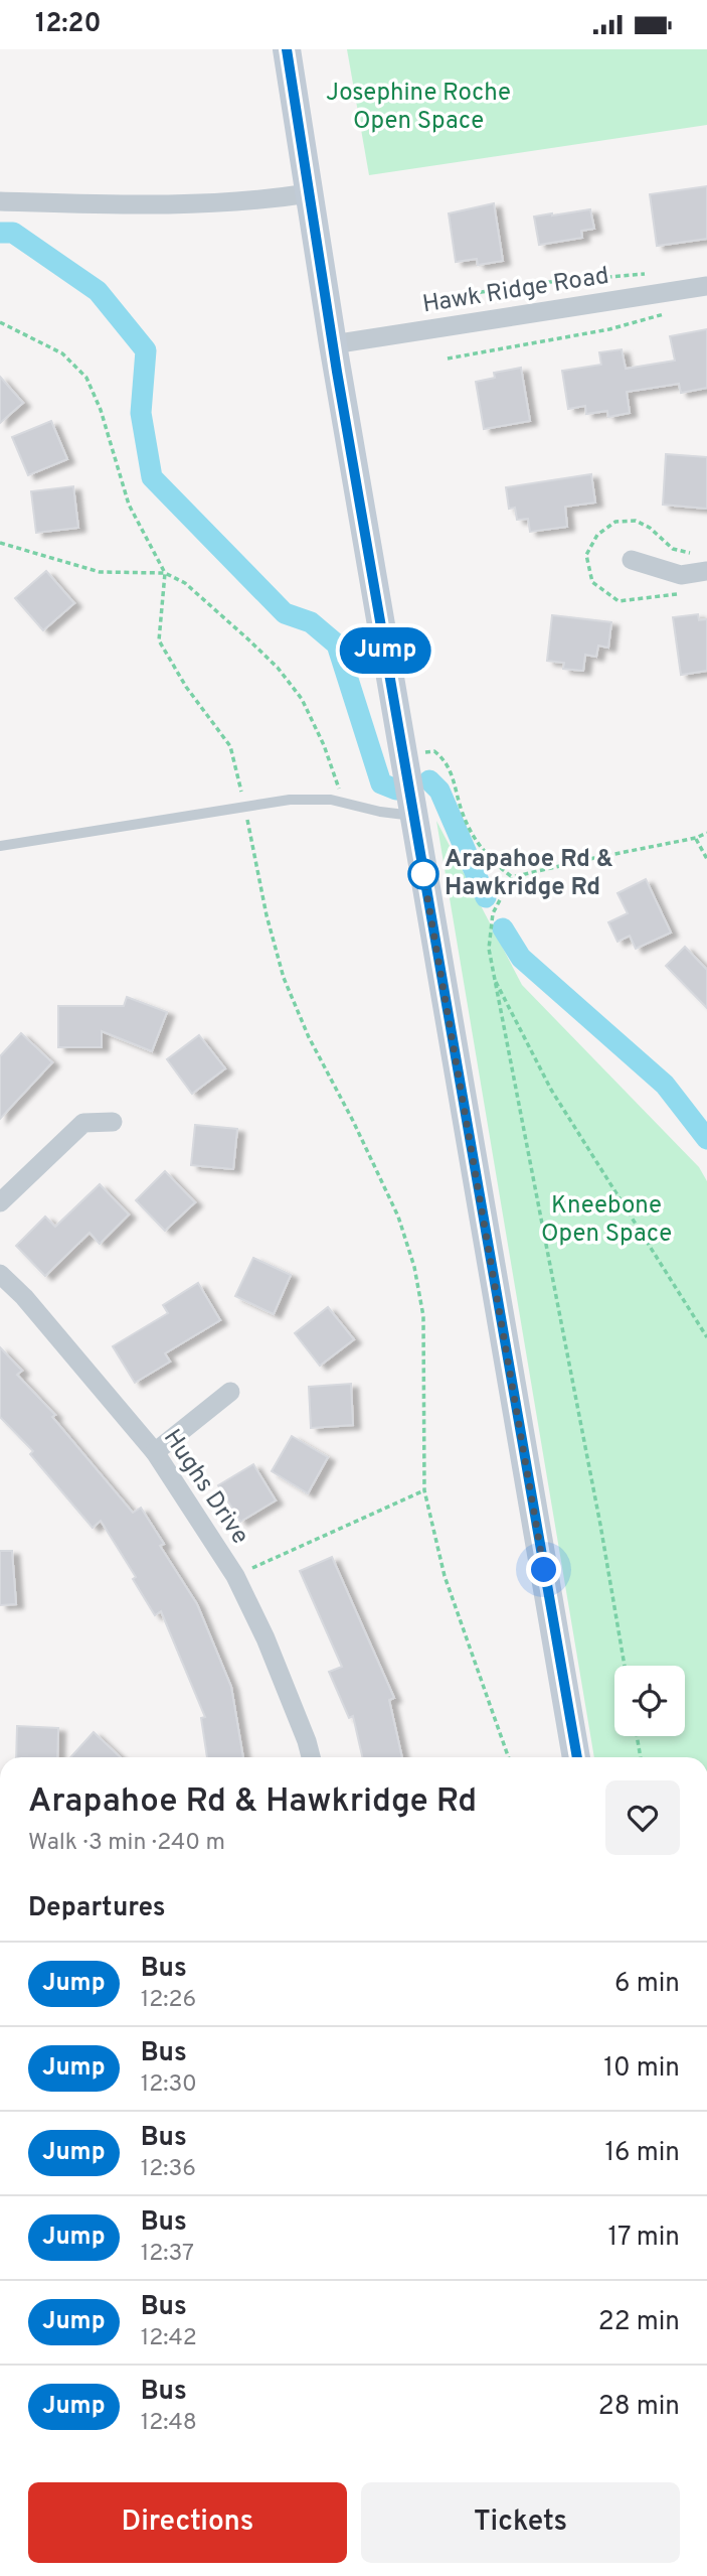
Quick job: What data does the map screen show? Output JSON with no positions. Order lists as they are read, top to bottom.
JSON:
{
  "streets": {
    "street": ["Hawk Ridge Road", "Hughs Drive"]
  },
  "parks": ["Josephine Roche Open Space", "Kneebone Open Space"],
  "places": ["Arapahoe Rd & Hawkridge Rd"],
  "lines": ["bus line Jump"],
  "page": {
    "status": "12:20",
    "on_map": "Jump",
    "heading": [
      ["Arapahoe Rd & Hawkridge Rd", "Walk · 3 min · 240 m"],
      "Departures"
    ],
    "list": [
      {
        "mark": "Jump",
        "name": "Bus",
        "note": "12:26",
        "value": "6 min"
      },
      {
        "mark": "Jump",
        "name": "Bus",
        "note": "12:30",
        "value": "10 min"
      },
      {
        "mark": "Jump",
        "name": "Bus",
        "note": "12:36",
        "value": "16 min"
      },
      {
        "mark": "Jump",
        "name": "Bus",
        "note": "12:37",
        "value": "17 min"
      },
      {
        "mark": "Jump",
        "name": "Bus",
        "note": "12:42",
        "value": "22 min"
      },
      {
        "mark": "Jump",
        "name": "Bus",
        "note": "12:48",
        "value": "28 min"
      }
    ],
    "buttons": ["Directions", "Tickets"]
  }
}
